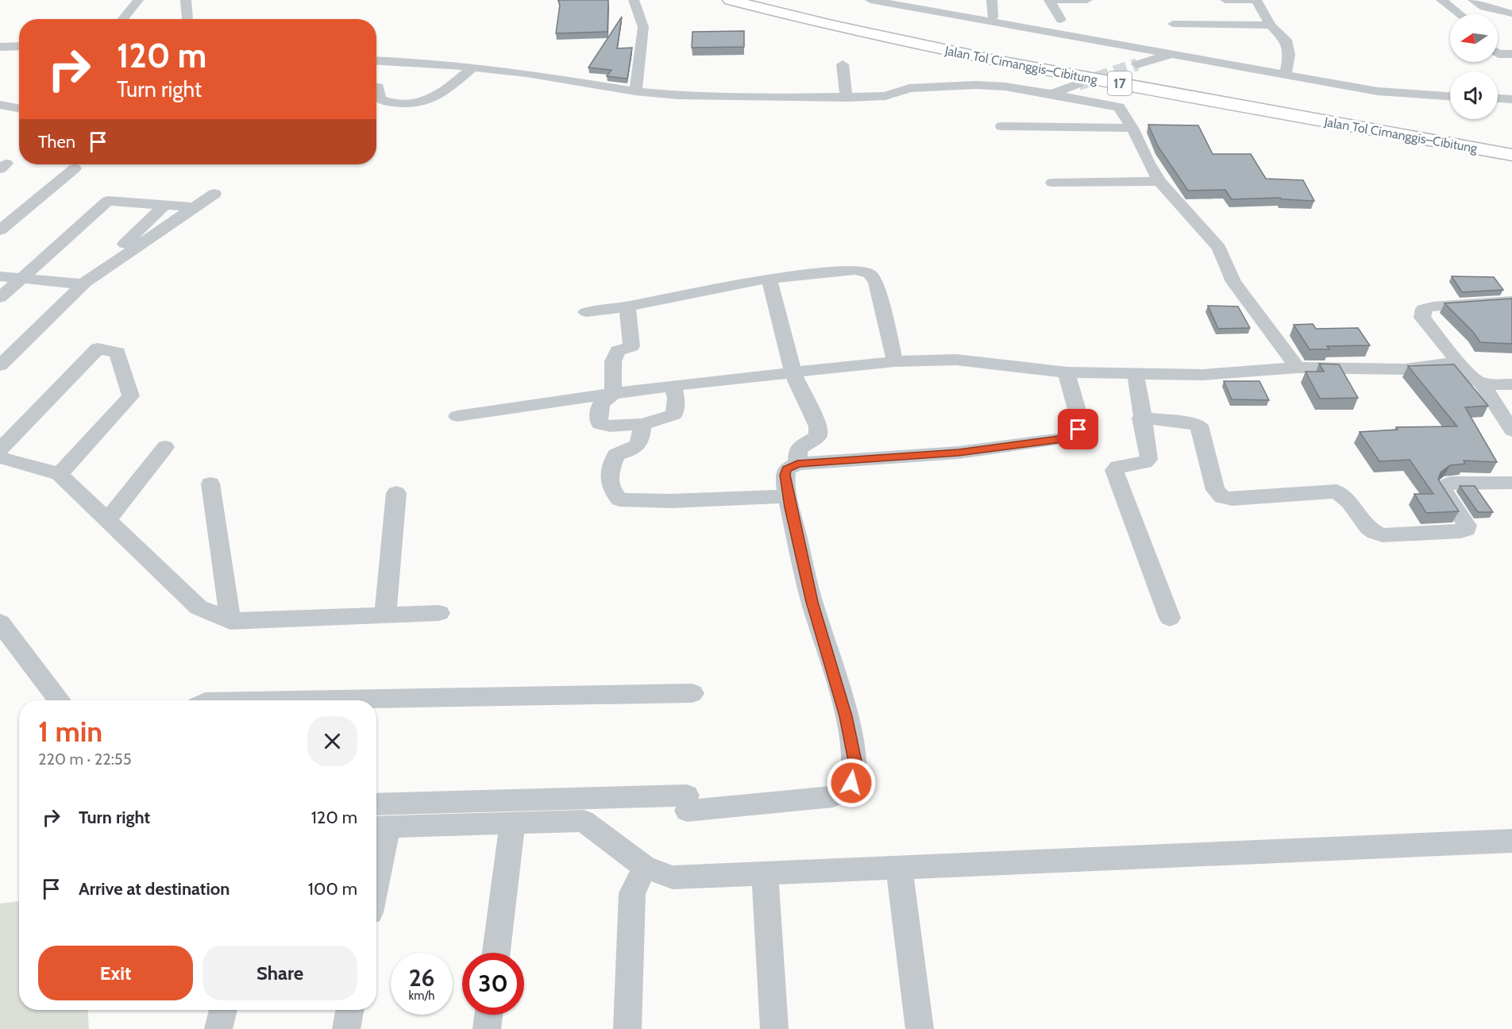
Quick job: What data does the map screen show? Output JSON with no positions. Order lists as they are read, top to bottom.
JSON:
{
  "streets": {
    "highway": ["Jalan Tol Cimanggis–Cibitung", "17"]
  },
  "north": "left",
  "page": {
    "turn": ["120 m", "Turn right"],
    "then": "Then",
    "heading": ["1 min", "220 m · 22:55"],
    "list": [
      {
        "name": "Turn right",
        "value": "120 m"
      },
      {
        "name": "Arrive at destination",
        "value": "100 m"
      }
    ],
    "buttons": ["Exit", "Share"],
    "speed": "26 km/h",
    "limit": "30"
  }
}
